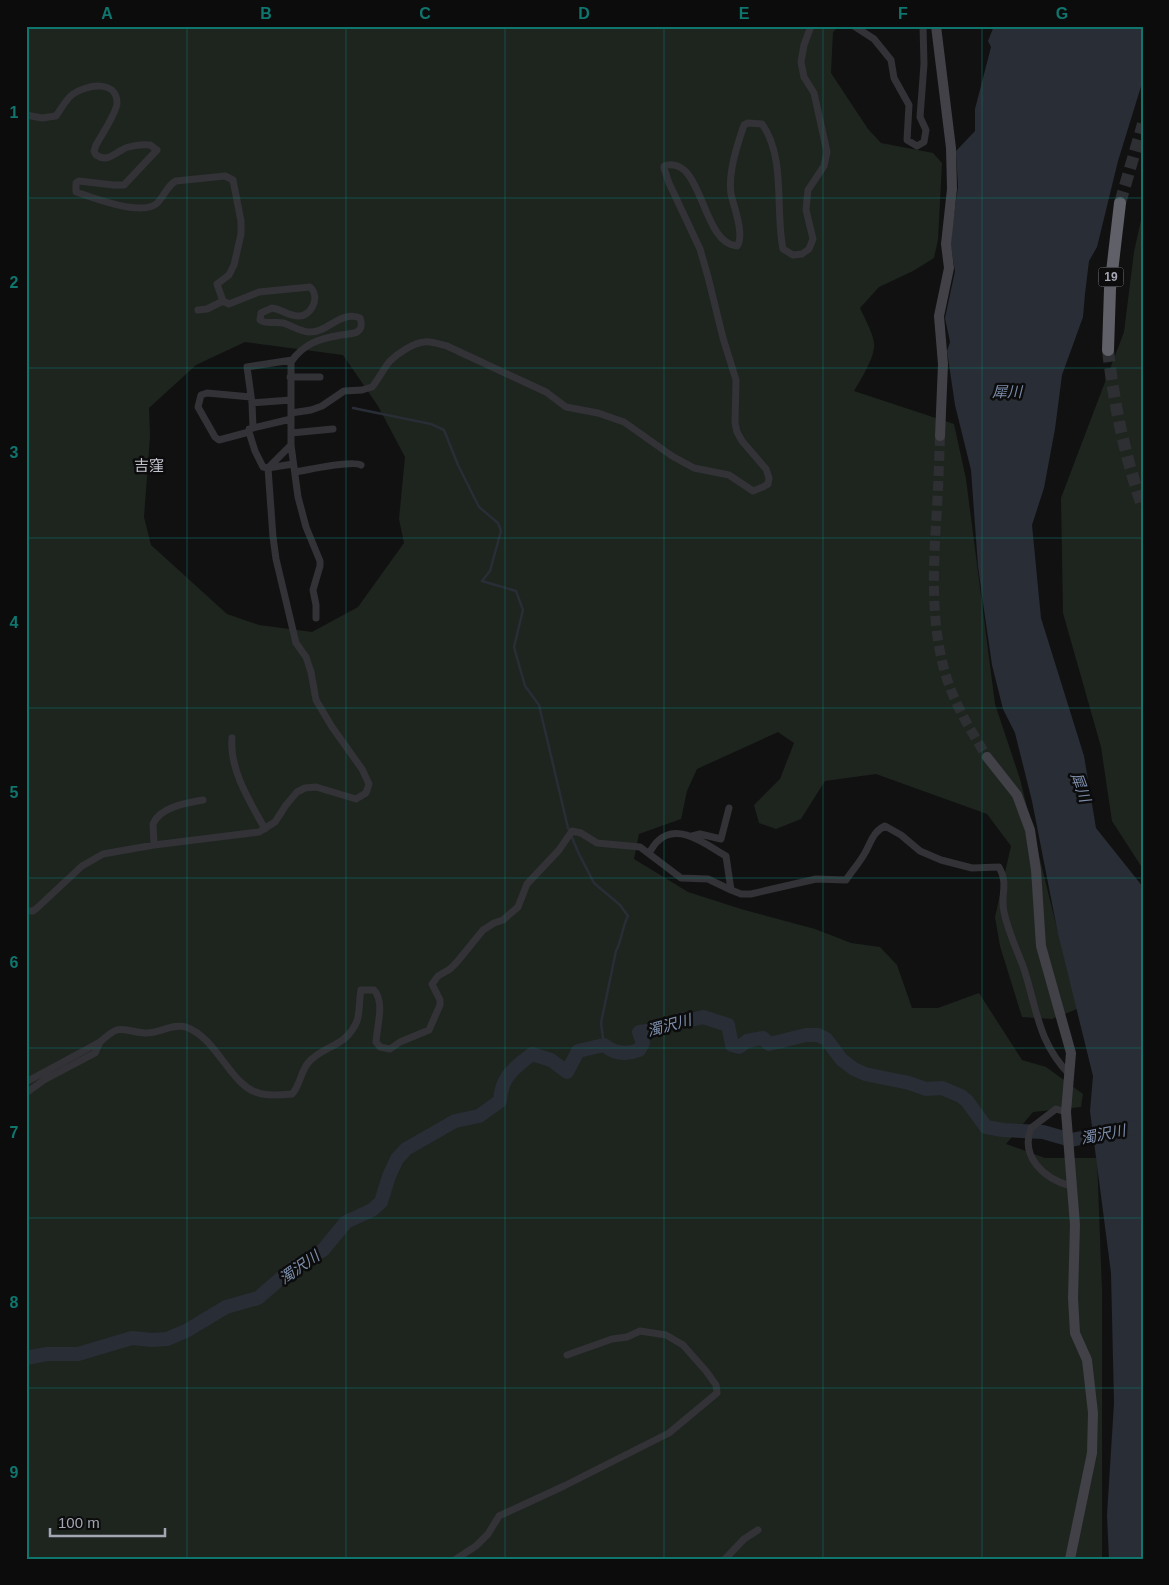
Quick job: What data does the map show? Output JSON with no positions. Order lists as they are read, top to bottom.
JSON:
{
  "streets": {
    "highway": ["19"]
  },
  "districts": ["吉窪"],
  "water": ["犀川", "濁沢川"],
  "scale_bar": "100 m",
  "grid": {
    "columns": [
      "A",
      "B",
      "C",
      "D",
      "E",
      "F",
      "G"
    ],
    "rows": [
      "1",
      "2",
      "3",
      "4",
      "5",
      "6",
      "7",
      "8",
      "9"
    ]
  }
}
